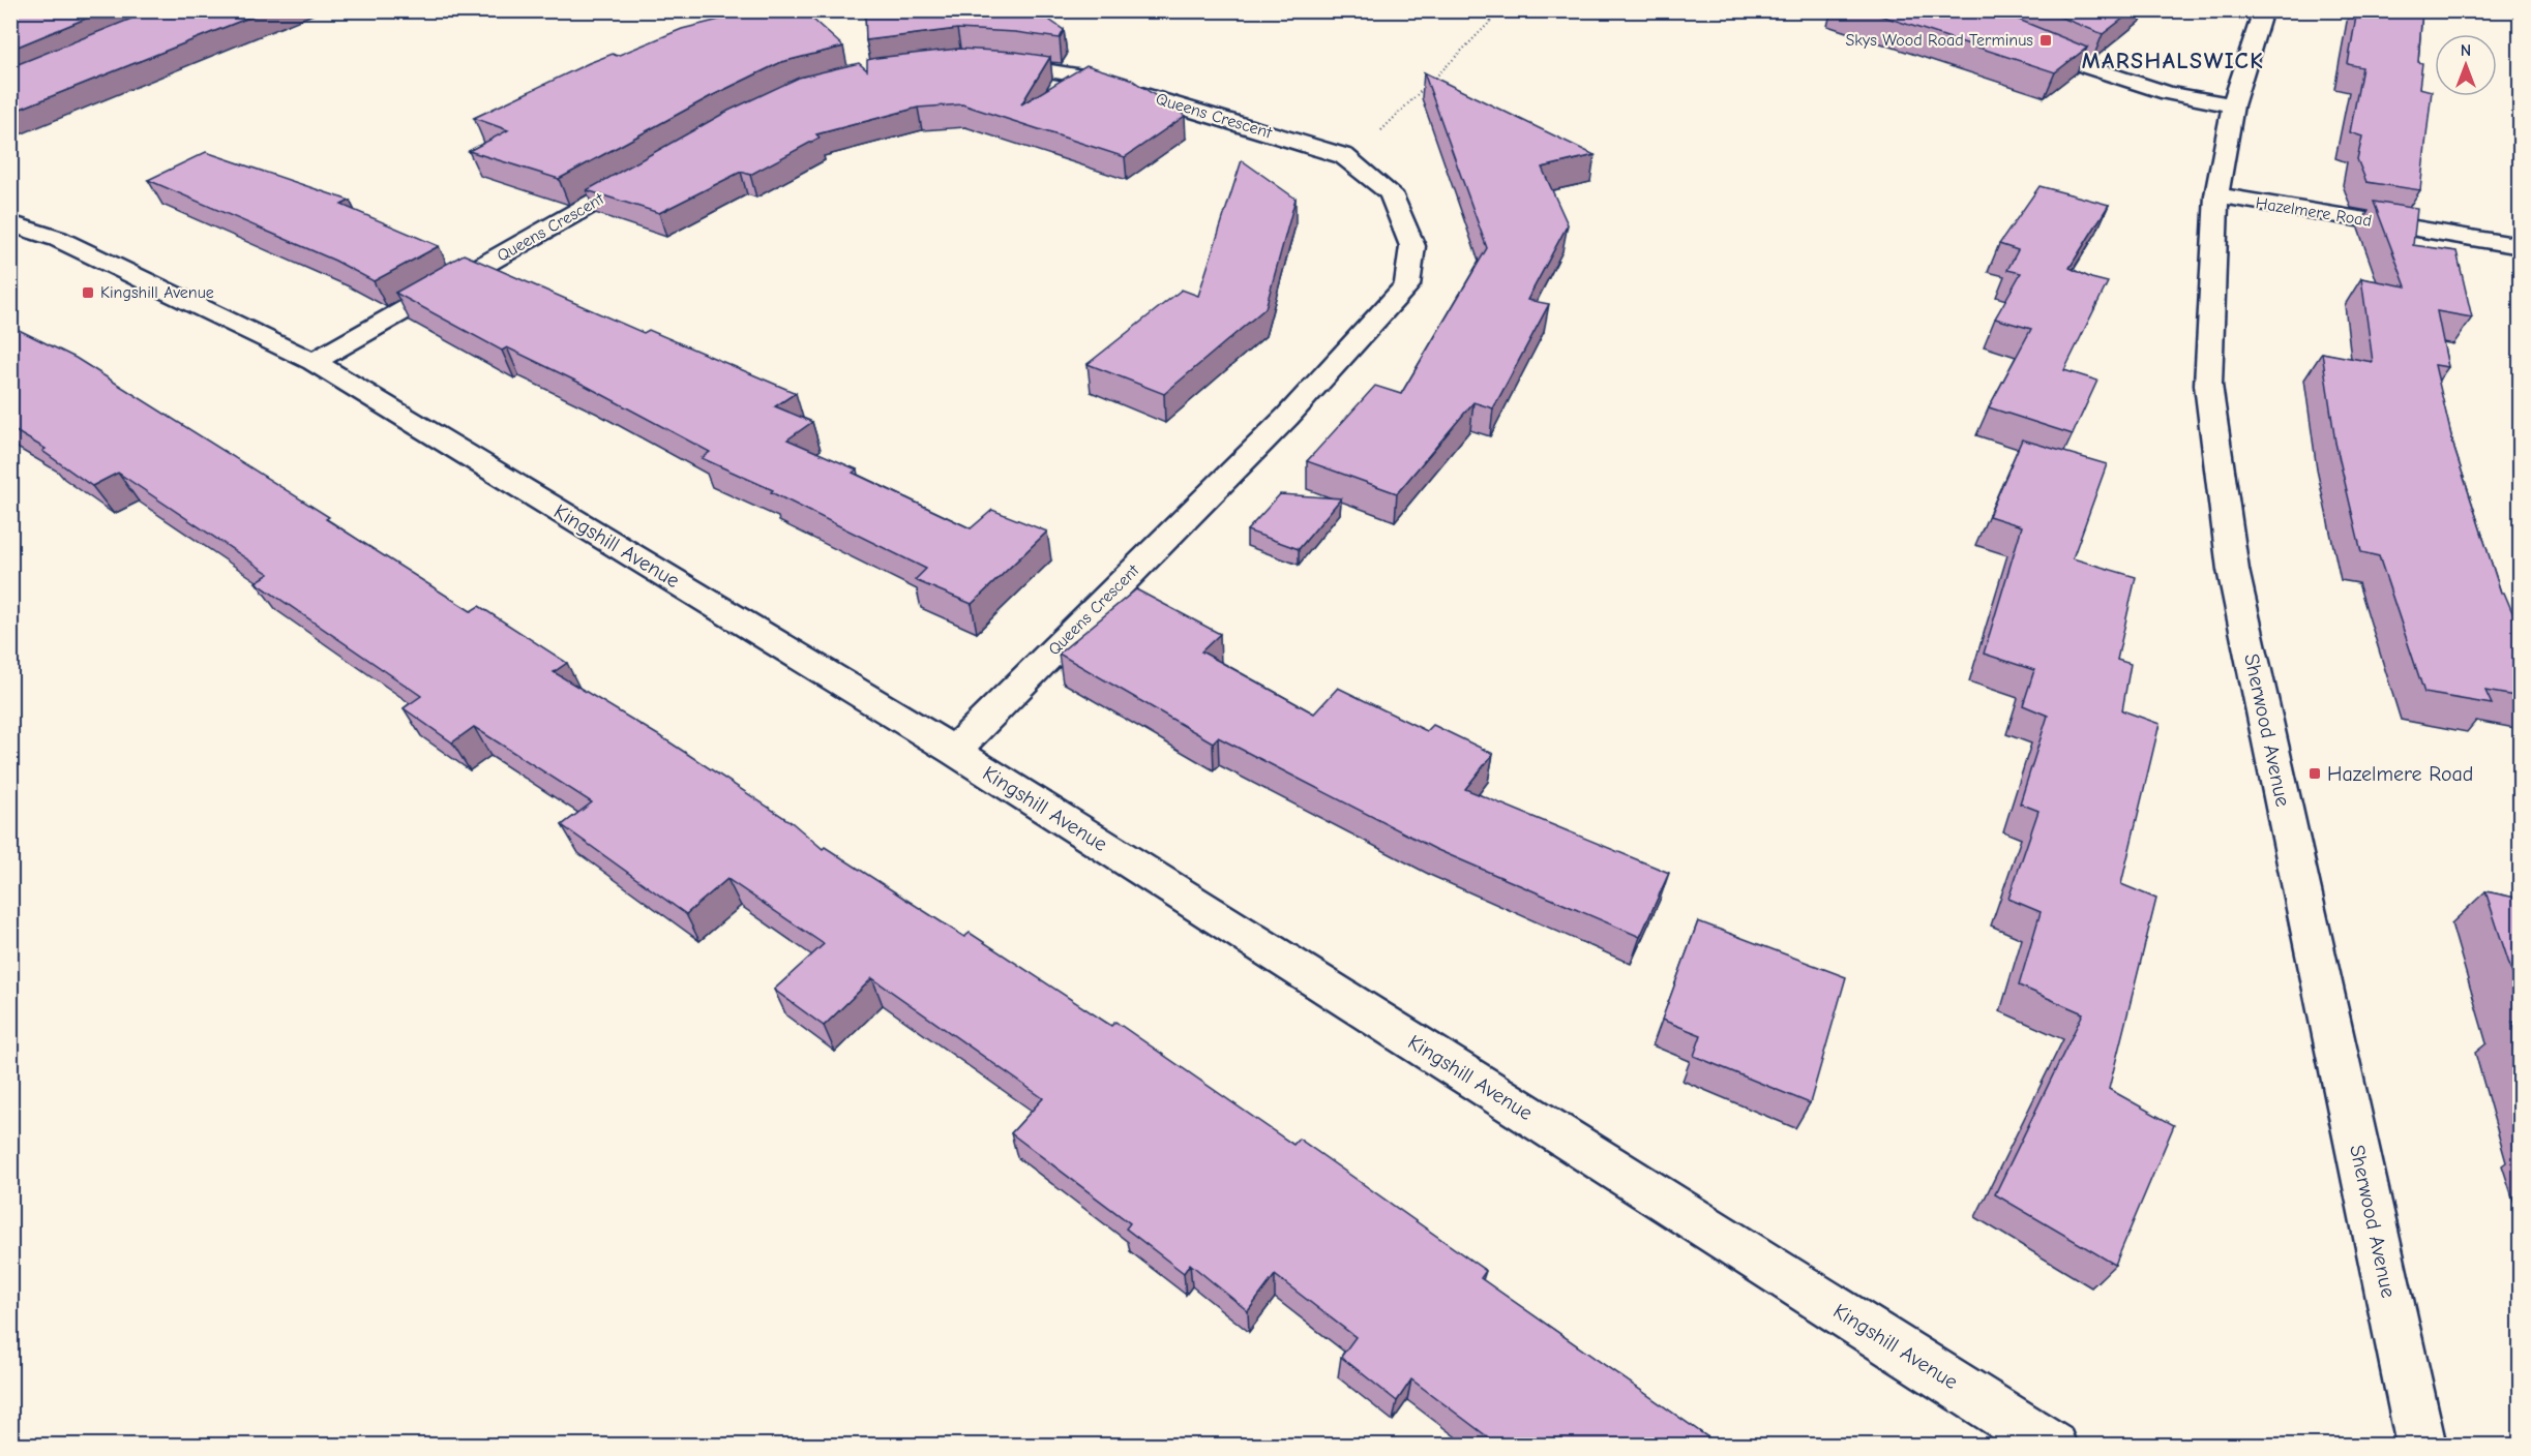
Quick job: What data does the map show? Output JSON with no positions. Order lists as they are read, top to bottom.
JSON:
{
  "streets": {
    "street": [
      "Queens Crescent",
      "Hazelmere Road",
      "Kingshill Avenue",
      "Sherwood Avenue"
    ]
  },
  "crossings": [
    ["Queens Crescent", "Kingshill Avenue"],
    ["Hazelmere Road", "Sherwood Avenue"]
  ],
  "districts": ["MARSHALSWICK"],
  "places": {
    "transit": ["Skys Wood Road Terminus", "Kingshill Avenue", "Hazelmere Road"]
  },
  "north": "top"
}
